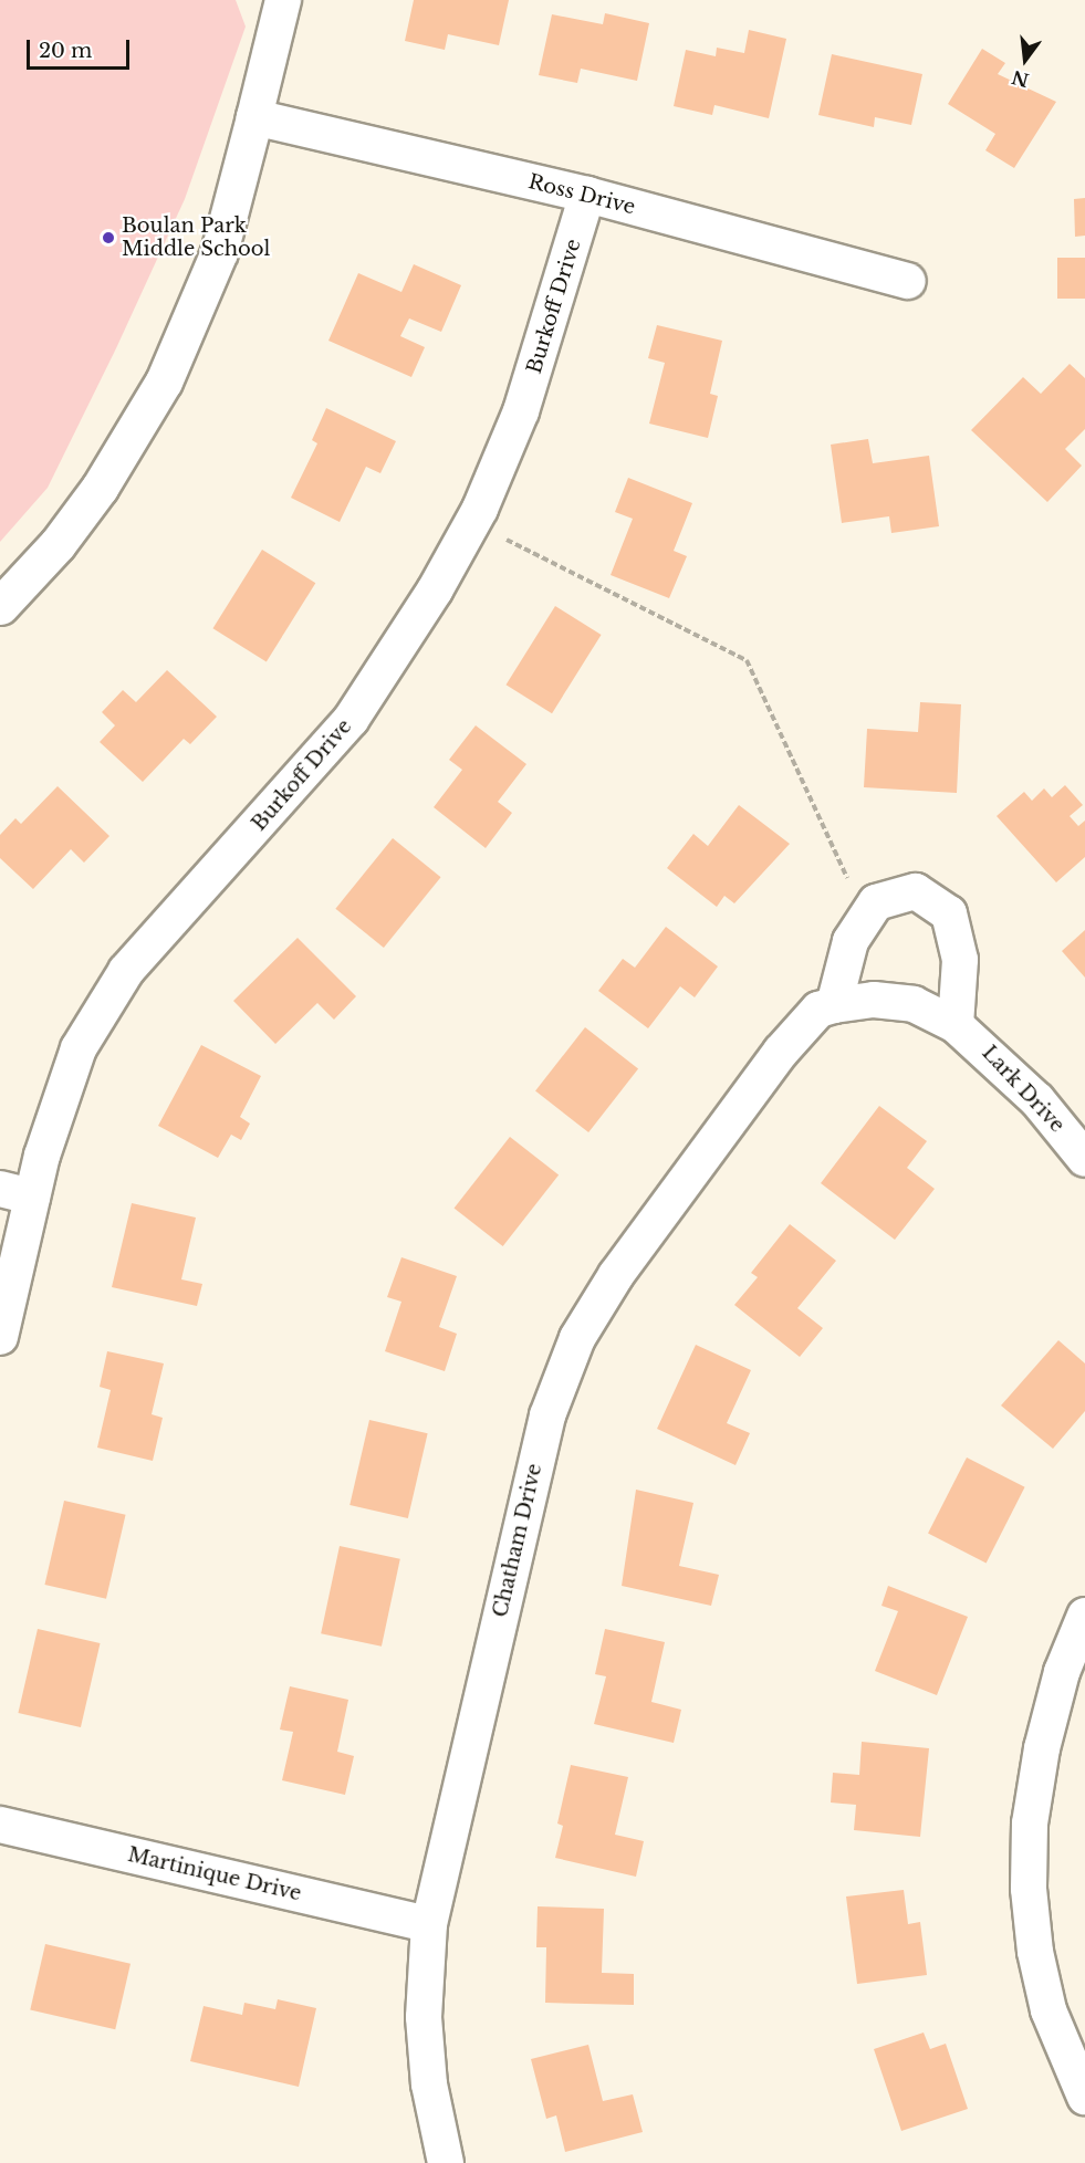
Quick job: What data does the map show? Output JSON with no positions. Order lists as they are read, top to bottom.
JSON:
{
  "streets": {
    "street": [
      "Ross Drive",
      "Burkoff Drive",
      "Lark Drive",
      "Chatham Drive",
      "Martinique Drive"
    ]
  },
  "crossings": [
    ["Ross Drive", "Burkoff Drive"],
    ["Lark Drive", "Chatham Drive"],
    ["Chatham Drive", "Martinique Drive"]
  ],
  "places": ["Boulan Park Middle School"],
  "scale_bar": "20 m",
  "north": "bottom"
}
